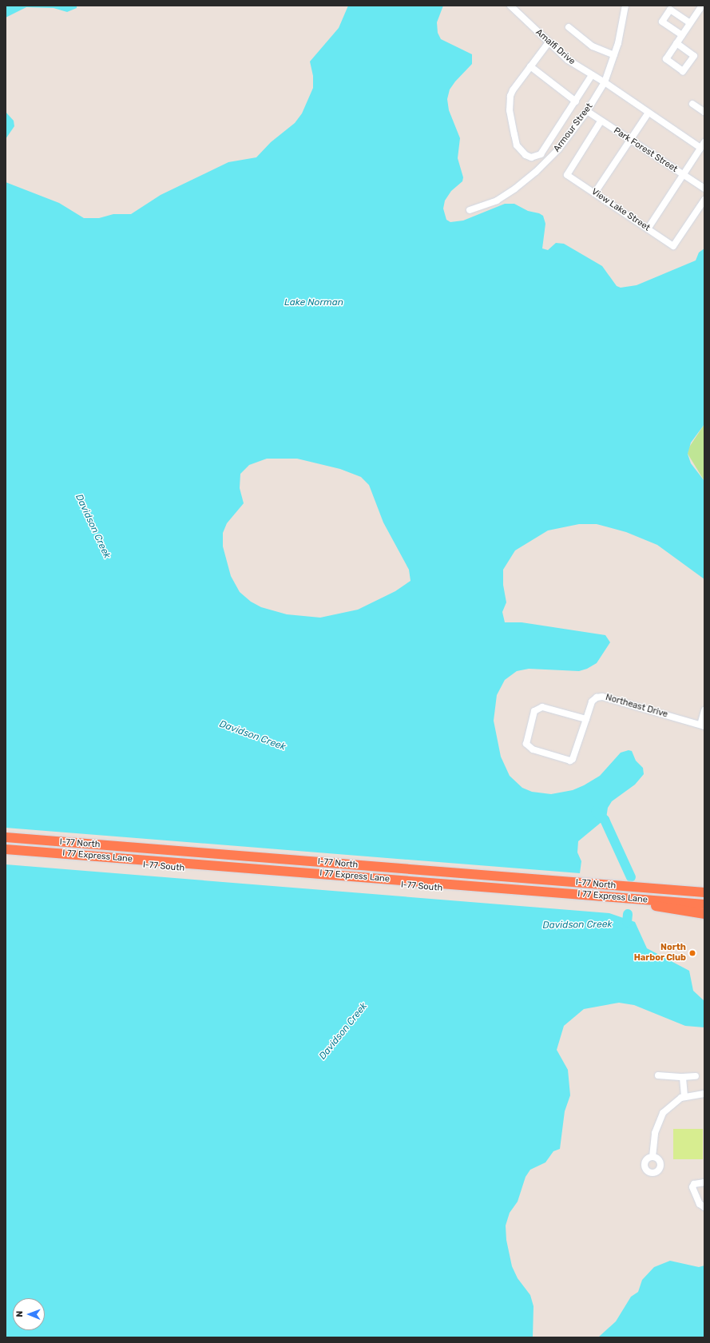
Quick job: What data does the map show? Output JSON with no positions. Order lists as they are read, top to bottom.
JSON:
{
  "streets": {
    "highway": ["I-77 North", "I 77 Express Lane", "I-77 South"],
    "street": [
      "Amalfi Drive",
      "Armour Street",
      "Park Forest Street",
      "View Lake Street",
      "Northeast Drive"
    ]
  },
  "crossings": [
    ["Amalfi Drive", "Armour Street"],
    ["Armour Street", "Park Forest Street"],
    ["Park Forest Street", "View Lake Street"]
  ],
  "water": ["Lake Norman", "Davidson Creek"],
  "places": ["North Harbor Club"],
  "north": "left"
}
